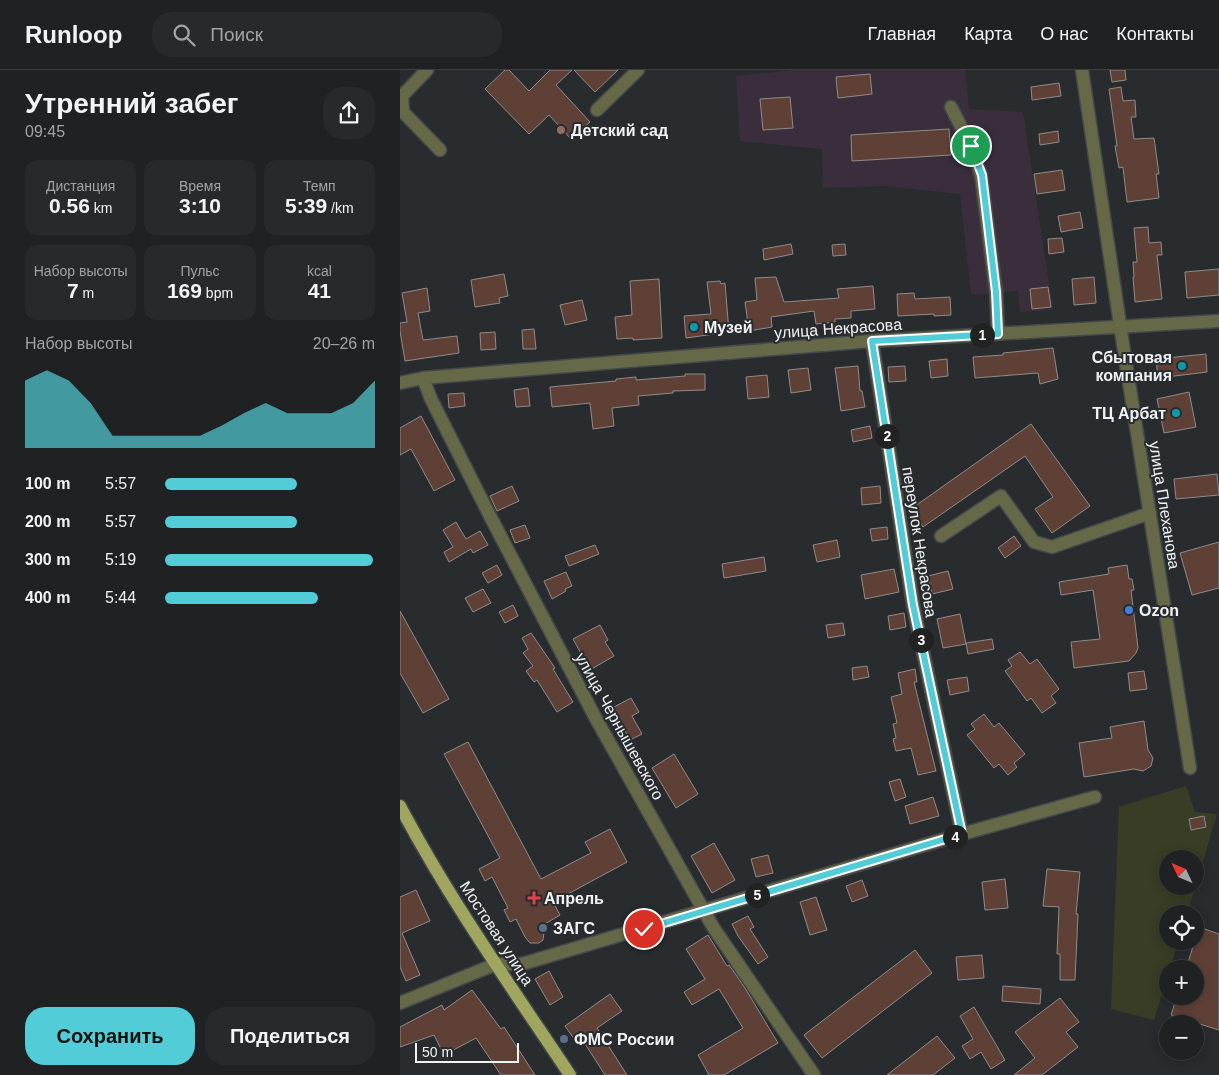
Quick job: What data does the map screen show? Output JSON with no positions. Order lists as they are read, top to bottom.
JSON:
{
  "streets": {
    "main road": ["Мостовая улица"],
    "street": [
      "улица Некрасова",
      "улица Плеханова",
      "переулок Некрасова",
      "улица Чернышевского"
    ]
  },
  "crossings": [
    ["улица Некрасова", "улица Плеханова"],
    ["улица Некрасова", "переулок Некрасова"],
    ["улица Некрасова", "улица Чернышевского"]
  ],
  "places": {
    "other": [
      "Детский сад",
      "Музей",
      "Сбытовая компания",
      "ТЦ Арбат",
      "Ozon",
      "ЗАГС",
      "ФМС России"
    ],
    "health": ["Апрель"]
  },
  "scale_bar": "50 m",
  "north": "top left",
  "page": {
    "header": "Runloop",
    "search": "Поиск",
    "nav": [
      "Главная",
      "Карта",
      "О нас",
      "Контакты"
    ],
    "heading": ["Утренний забег", "09:45"],
    "stats": [
      ["Дистанция", "0.56 km"],
      ["Время", "3:10"],
      ["Темп", "5:39 /km"],
      ["Набор высоты", "7 m"],
      ["Пульс", "169 bpm"],
      ["kcal", "41"]
    ],
    "pins": [
      "1",
      "2",
      "3",
      "4",
      "5"
    ],
    "chart": ["Набор высоты", "20–26 m"],
    "list": [
      {
        "name": "100 m",
        "note": "5:57"
      },
      {
        "name": "200 m",
        "note": "5:57"
      },
      {
        "name": "300 m",
        "note": "5:19"
      },
      {
        "name": "400 m",
        "note": "5:44"
      }
    ],
    "map_buttons": ["+", "−"],
    "buttons": ["Сохранить", "Поделиться"],
    "scale": "50 m"
  }
}
